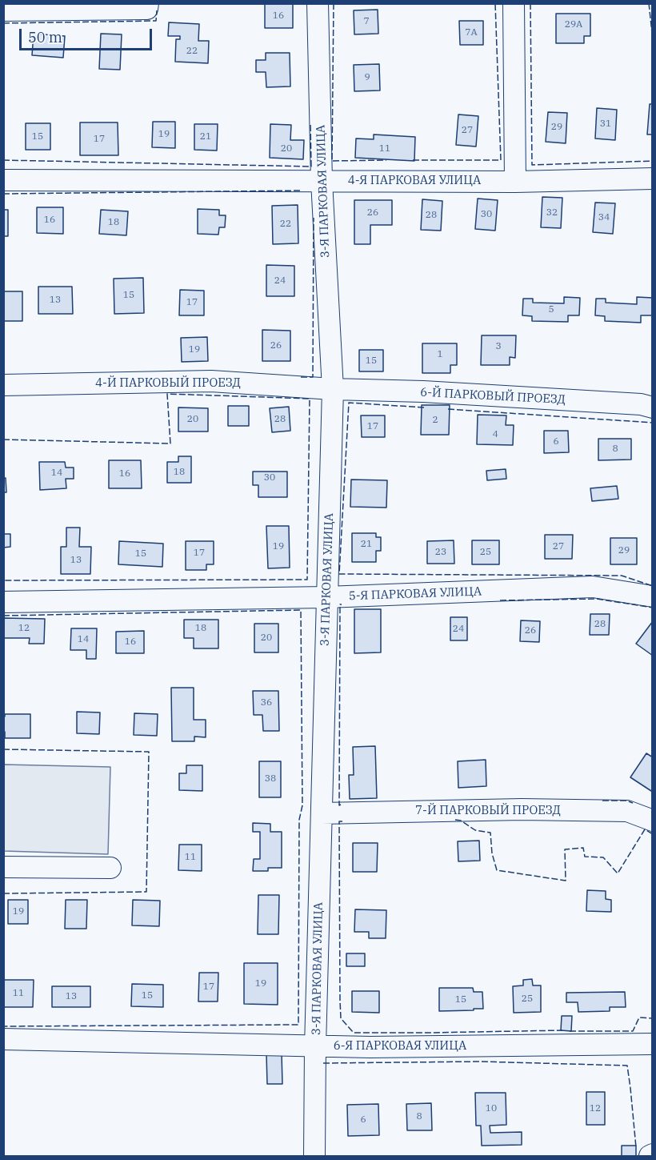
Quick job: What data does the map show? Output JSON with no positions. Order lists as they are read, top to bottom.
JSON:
{
  "streets": {
    "street": [
      "4-Я ПАРКОВАЯ УЛИЦА",
      "3-Я ПАРКОВАЯ УЛИЦА",
      "4-Й ПАРКОВЫЙ ПРОЕЗД",
      "6-Й ПАРКОВЫЙ ПРОЕЗД",
      "5-Я ПАРКОВАЯ УЛИЦА",
      "7-Й ПАРКОВЫЙ ПРОЕЗД",
      "6-Я ПАРКОВАЯ УЛИЦА"
    ]
  },
  "crossings": [
    ["4-Я ПАРКОВАЯ УЛИЦА", "3-Я ПАРКОВАЯ УЛИЦА"],
    ["3-Я ПАРКОВАЯ УЛИЦА", "4-Й ПАРКОВЫЙ ПРОЕЗД"],
    ["3-Я ПАРКОВАЯ УЛИЦА", "6-Й ПАРКОВЫЙ ПРОЕЗД"],
    ["3-Я ПАРКОВАЯ УЛИЦА", "5-Я ПАРКОВАЯ УЛИЦА"],
    ["3-Я ПАРКОВАЯ УЛИЦА", "7-Й ПАРКОВЫЙ ПРОЕЗД"],
    ["3-Я ПАРКОВАЯ УЛИЦА", "6-Я ПАРКОВАЯ УЛИЦА"],
    ["4-Й ПАРКОВЫЙ ПРОЕЗД", "6-Й ПАРКОВЫЙ ПРОЕЗД"]
  ],
  "house_numbers": [
    "16",
    "7",
    "29А",
    "7А",
    "22",
    "9",
    "31",
    "29",
    "27",
    "19",
    "15",
    "21",
    "17",
    "20",
    "11",
    "26",
    "32",
    "30",
    "28",
    "34",
    "16",
    "18",
    "22",
    "24",
    "15",
    "13",
    "17",
    "5",
    "26",
    "3",
    "19",
    "1",
    "15",
    "20",
    "28",
    "2",
    "17",
    "4",
    "6",
    "8",
    "18",
    "14",
    "16",
    "30",
    "21",
    "19",
    "27",
    "29",
    "23",
    "25",
    "17",
    "15",
    "13",
    "28",
    "12",
    "18",
    "24",
    "26",
    "20",
    "14",
    "16",
    "36",
    "38",
    "11",
    "19",
    "19",
    "17",
    "11",
    "15",
    "13",
    "25",
    "15",
    "10",
    "12",
    "8",
    "6"
  ],
  "scale_bar": "50 m"
}
